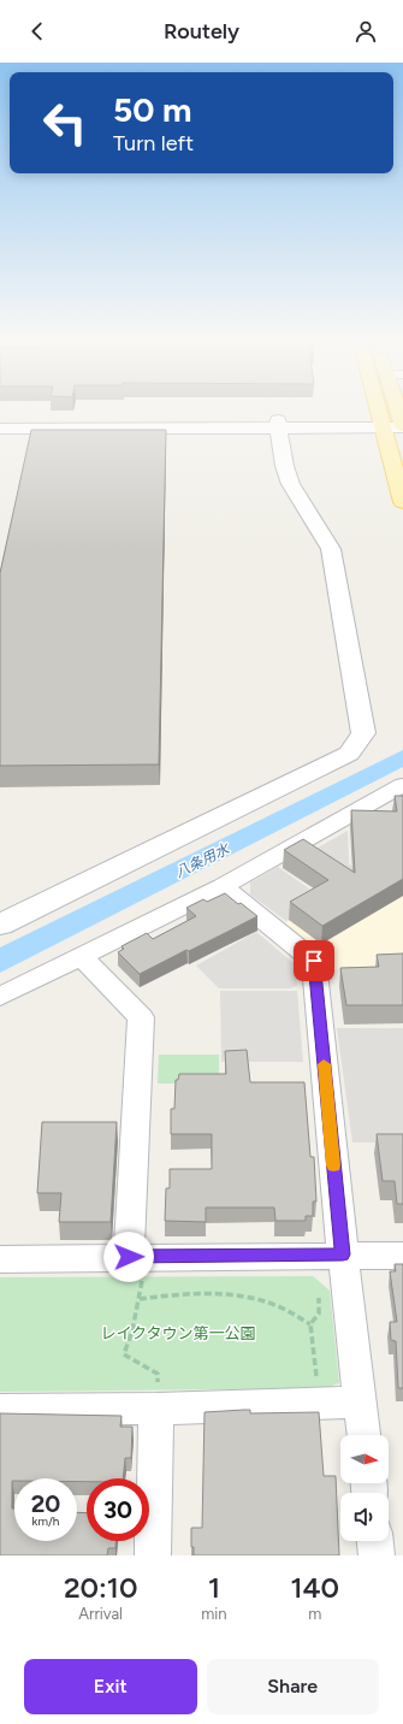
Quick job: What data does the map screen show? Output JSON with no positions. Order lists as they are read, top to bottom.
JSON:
{
  "water": ["八条用水"],
  "parks": ["レイクタウン第一公園"],
  "north": "right",
  "page": {
    "header": "Routely",
    "turn": ["50 m", "Turn left"],
    "speed": "20 km/h",
    "limit": "30",
    "eta": [
      "20:10",
      "Arrival",
      "1",
      "min",
      "140",
      "m"
    ],
    "buttons": ["Exit", "Share"]
  }
}
